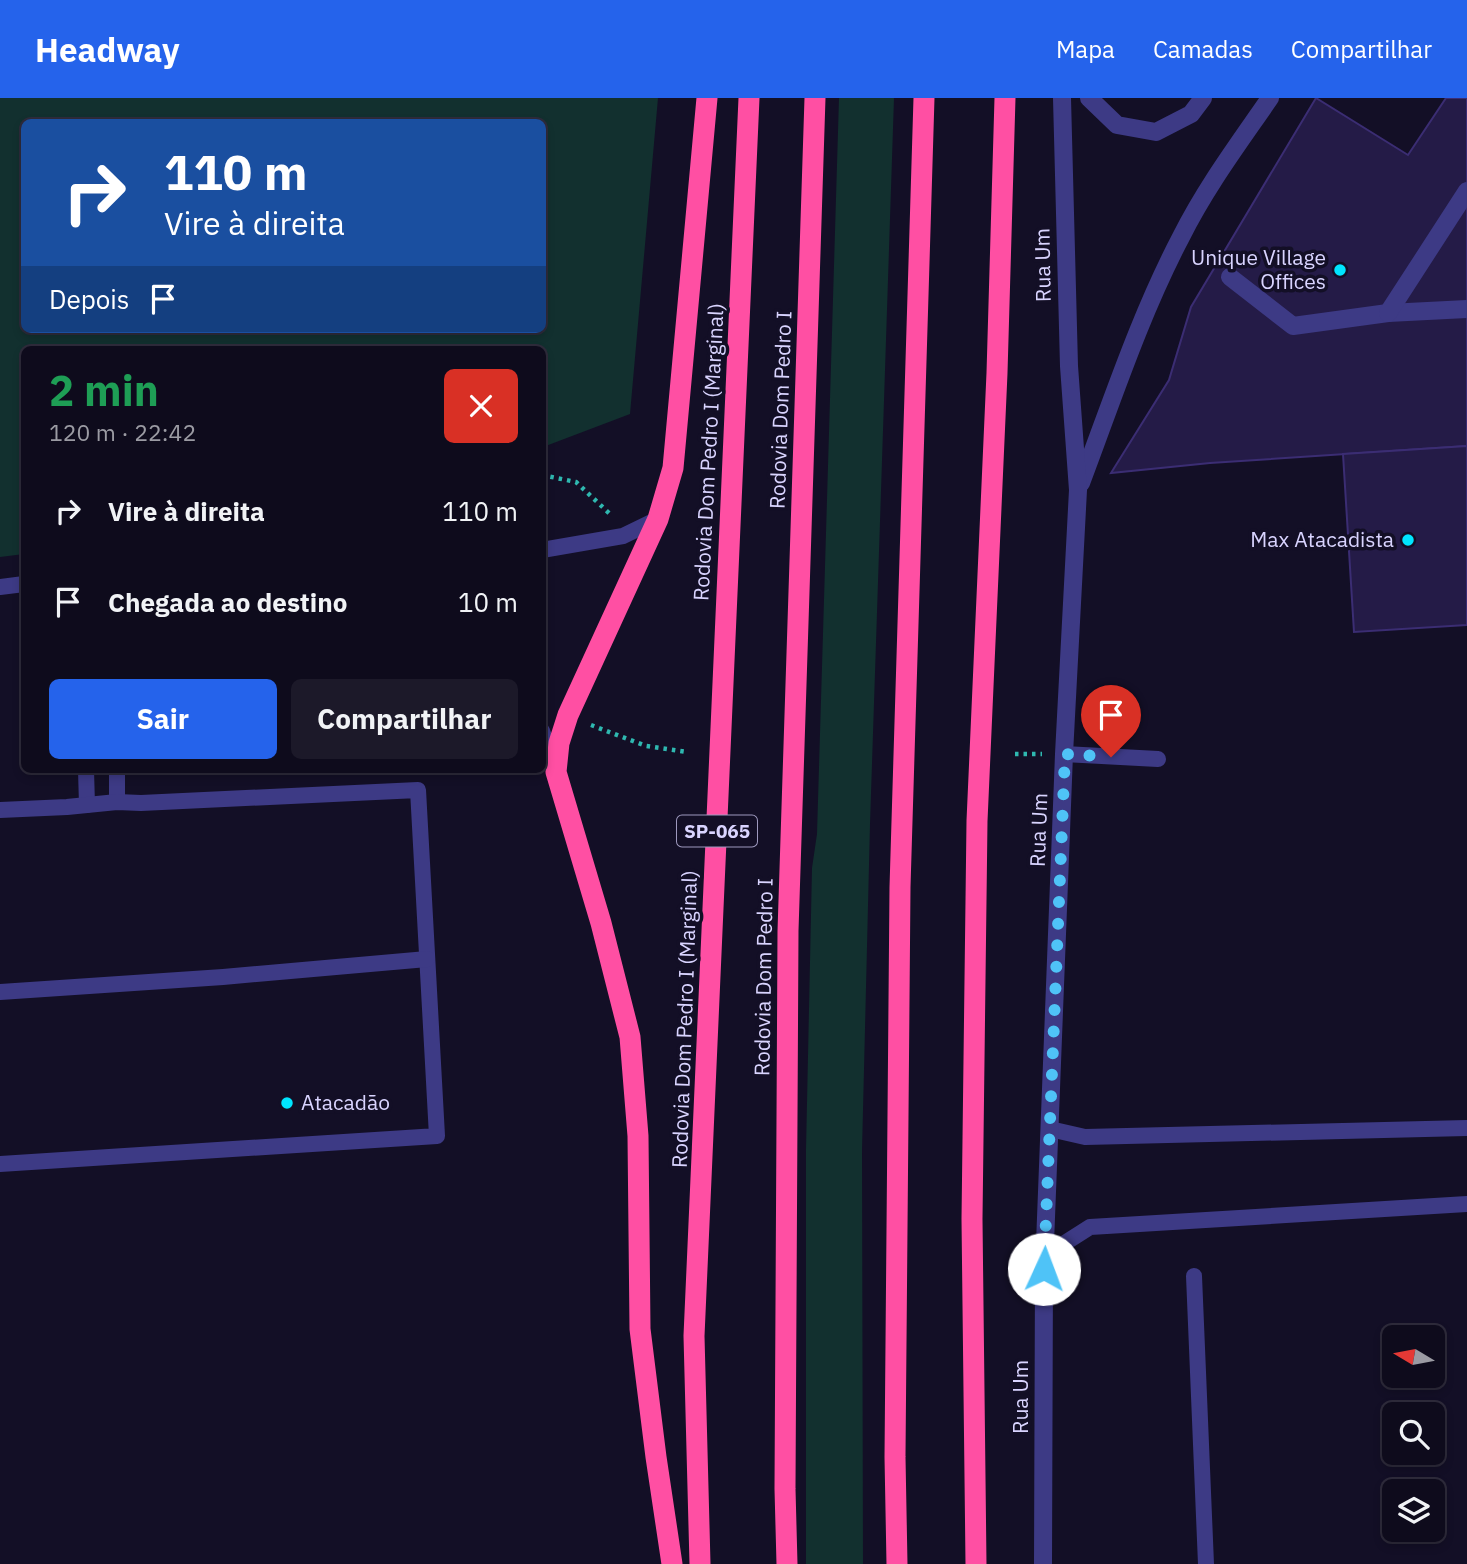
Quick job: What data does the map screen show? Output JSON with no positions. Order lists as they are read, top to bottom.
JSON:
{
  "streets": {
    "highway": ["Rodovia Dom Pedro I", "Rodovia Dom Pedro I (Marginal)", "SP-065"],
    "street": ["Rua Um"]
  },
  "places": ["Unique Village Offices", "Max Atacadista", "Atacadão"],
  "north": "left",
  "page": {
    "header": "Headway",
    "nav": ["Mapa", "Camadas", "Compartilhar"],
    "turn": ["110 m", "Vire à direita"],
    "then": "Depois",
    "heading": ["2 min", "120 m · 22:42"],
    "list": [
      {
        "name": "Vire à direita",
        "value": "110 m"
      },
      {
        "name": "Chegada ao destino",
        "value": "10 m"
      }
    ],
    "buttons": ["Sair", "Compartilhar"]
  }
}
